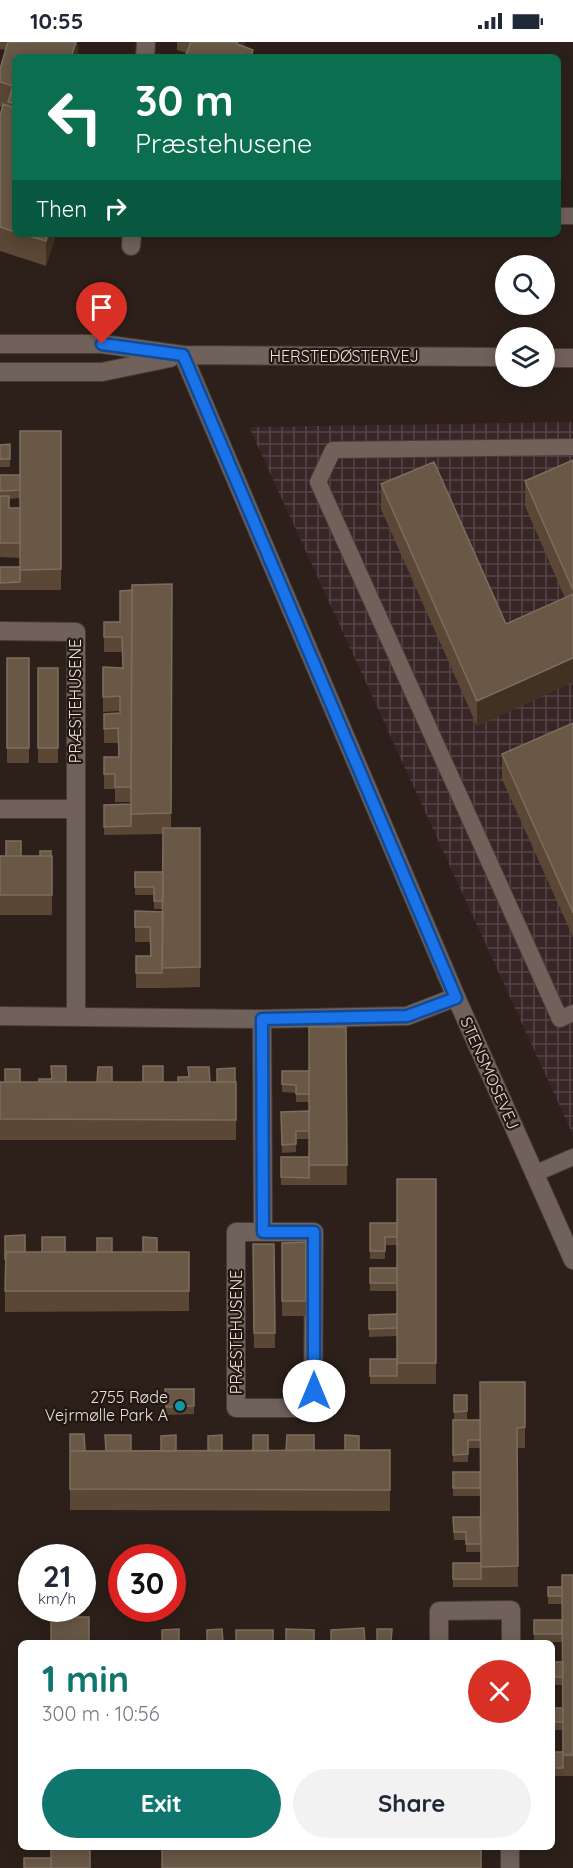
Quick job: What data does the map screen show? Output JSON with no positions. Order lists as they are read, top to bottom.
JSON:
{
  "streets": {
    "street": ["HERSTEDØSTERVEJ", "PRÆSTEHUSENE", "STENSMOSEVEJ"]
  },
  "crossings": [
    ["HERSTEDØSTERVEJ", "STENSMOSEVEJ"]
  ],
  "places": ["2755 Røde Vejrmølle Park A"],
  "page": {
    "status": "10:55",
    "turn": ["30 m", "Præstehusene"],
    "then": "Then",
    "speed": "21 km/h",
    "limit": "30",
    "heading": ["1 min", "300 m · 10:56"],
    "buttons": ["Exit", "Share"]
  }
}
